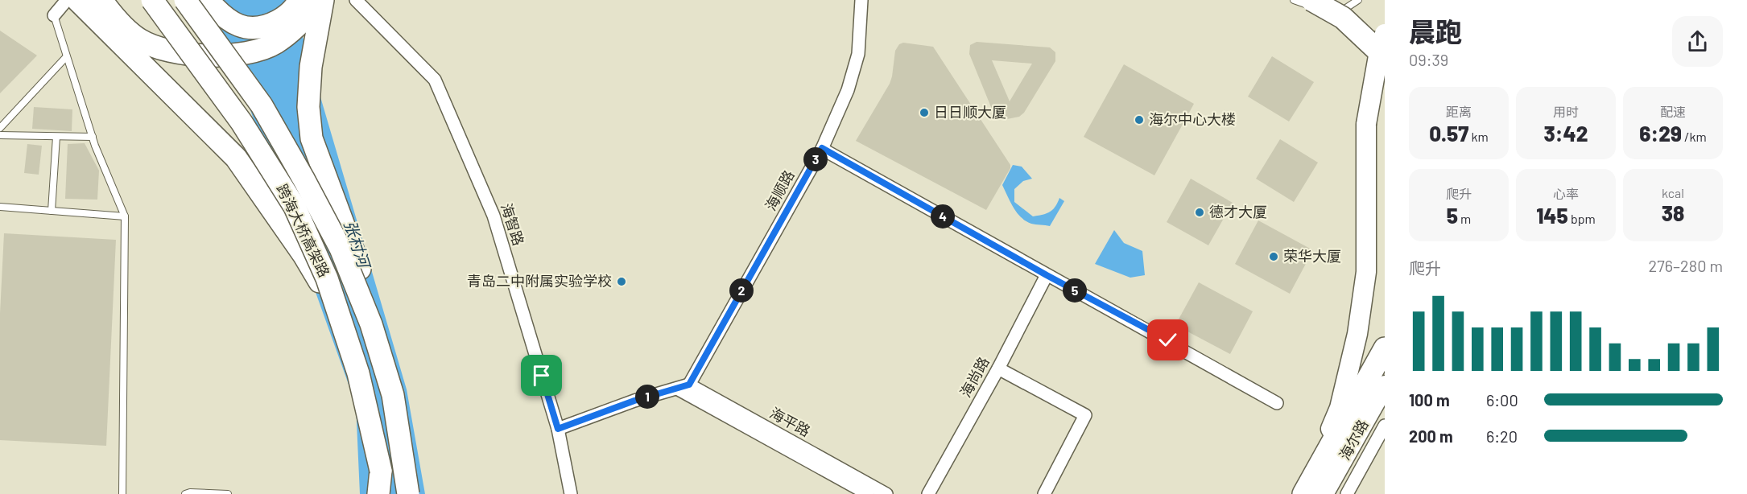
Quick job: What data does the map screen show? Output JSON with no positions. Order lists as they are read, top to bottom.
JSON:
{
  "streets": {
    "highway": ["跨海大桥高架路"],
    "main road": ["海尔路"],
    "street": [
      "海顺路",
      "海智路",
      "海尚路",
      "海平路"
    ]
  },
  "crossings": [
    ["海顺路", "海平路"]
  ],
  "water": ["张村河"],
  "places": [
    "日日顺大厦",
    "海尔中心大楼",
    "德才大厦",
    "荣华大厦",
    "青岛二中附属实验学校"
  ],
  "page": {
    "heading": ["晨跑", "09:39"],
    "stats": [
      ["距离", "0.57 km"],
      ["用时", "3:42"],
      ["配速", "6:29 /km"],
      ["爬升", "5 m"],
      ["心率", "145 bpm"],
      ["kcal", "38"]
    ],
    "pins": [
      "3",
      "4",
      "2",
      "5",
      "1"
    ],
    "chart": ["爬升", "276–280 m"],
    "list": [
      {
        "name": "100 m",
        "note": "6:00"
      },
      {
        "name": "200 m",
        "note": "6:20"
      }
    ]
  }
}
